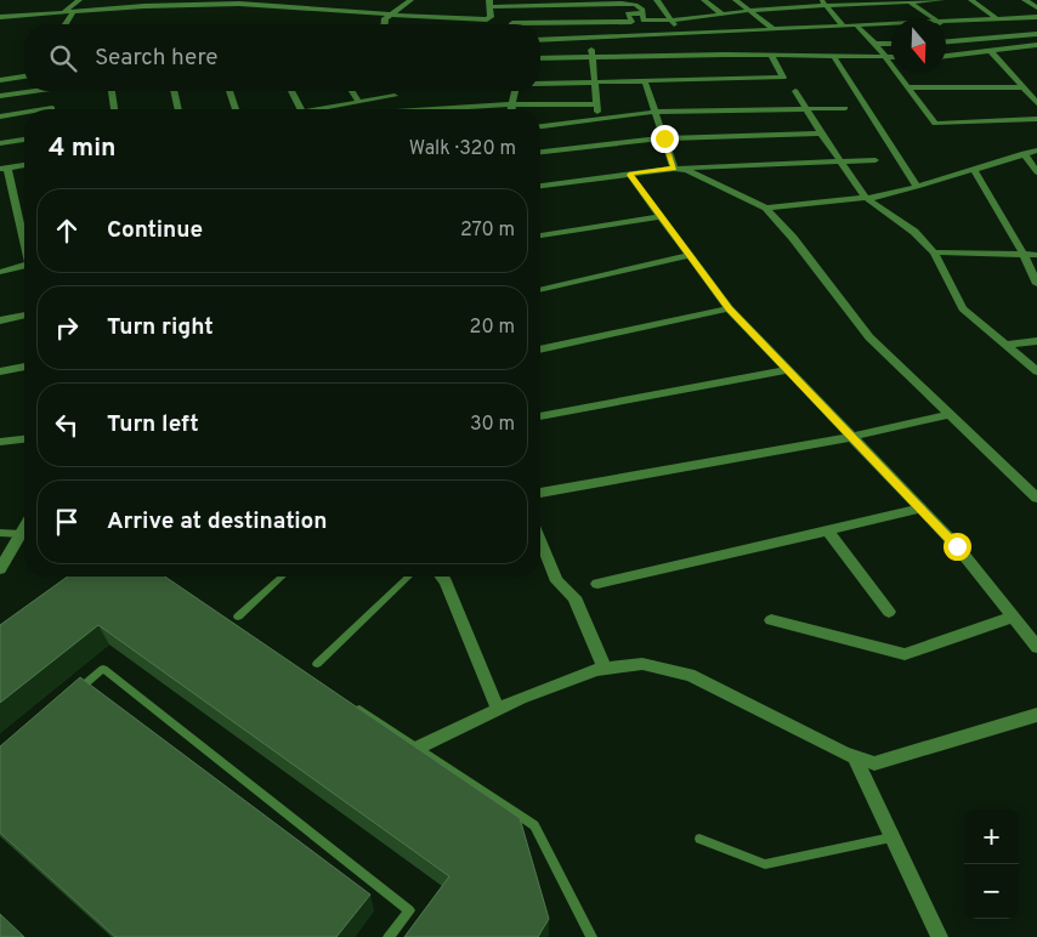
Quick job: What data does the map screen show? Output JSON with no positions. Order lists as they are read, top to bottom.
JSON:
{
  "north": "bottom",
  "page": {
    "search": "Search here",
    "heading": ["4 min", "Walk · 320 m"],
    "list": [
      ["Continue", "270 m"],
      ["Turn right", "20 m"],
      ["Turn left", "30 m"],
      "Arrive at destination"
    ],
    "map_buttons": ["+", "−"]
  }
}
